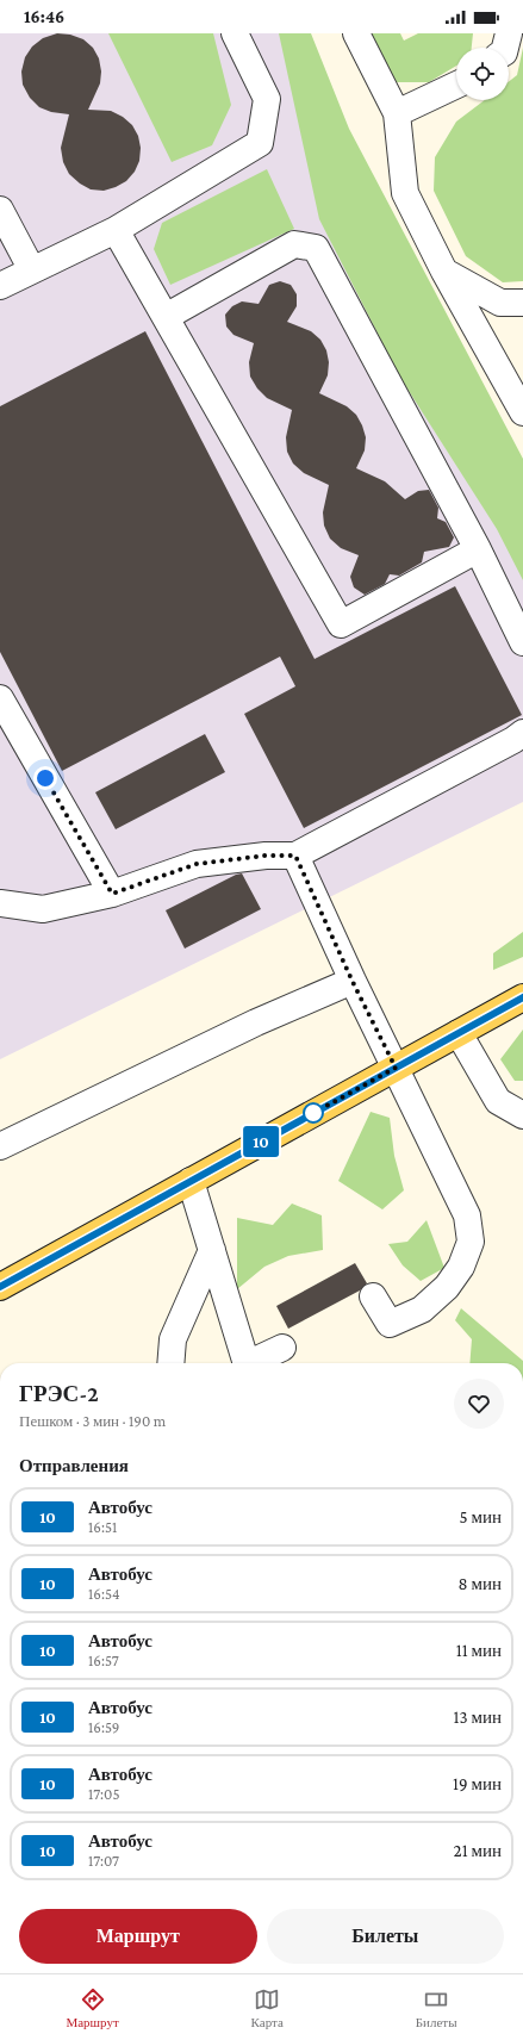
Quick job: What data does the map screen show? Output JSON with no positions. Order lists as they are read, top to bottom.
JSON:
{
  "lines": ["bus line 10"],
  "page": {
    "status": "16:46",
    "on_map": "10",
    "heading": [
      ["ГРЭС-2", "Пешком · 3 мин · 190 m"],
      "Отправления"
    ],
    "list": [
      {
        "mark": "10",
        "name": "Автобус",
        "note": "16:51",
        "value": "5 мин"
      },
      {
        "mark": "10",
        "name": "Автобус",
        "note": "16:54",
        "value": "8 мин"
      },
      {
        "mark": "10",
        "name": "Автобус",
        "note": "16:57",
        "value": "11 мин"
      },
      {
        "mark": "10",
        "name": "Автобус",
        "note": "16:59",
        "value": "13 мин"
      },
      {
        "mark": "10",
        "name": "Автобус",
        "note": "17:05",
        "value": "19 мин"
      },
      {
        "mark": "10",
        "name": "Автобус",
        "note": "17:07",
        "value": "21 мин"
      }
    ],
    "buttons": ["Маршрут", "Билеты"],
    "tabs": ["Маршрут", "Карта", "Билеты"]
  }
}
